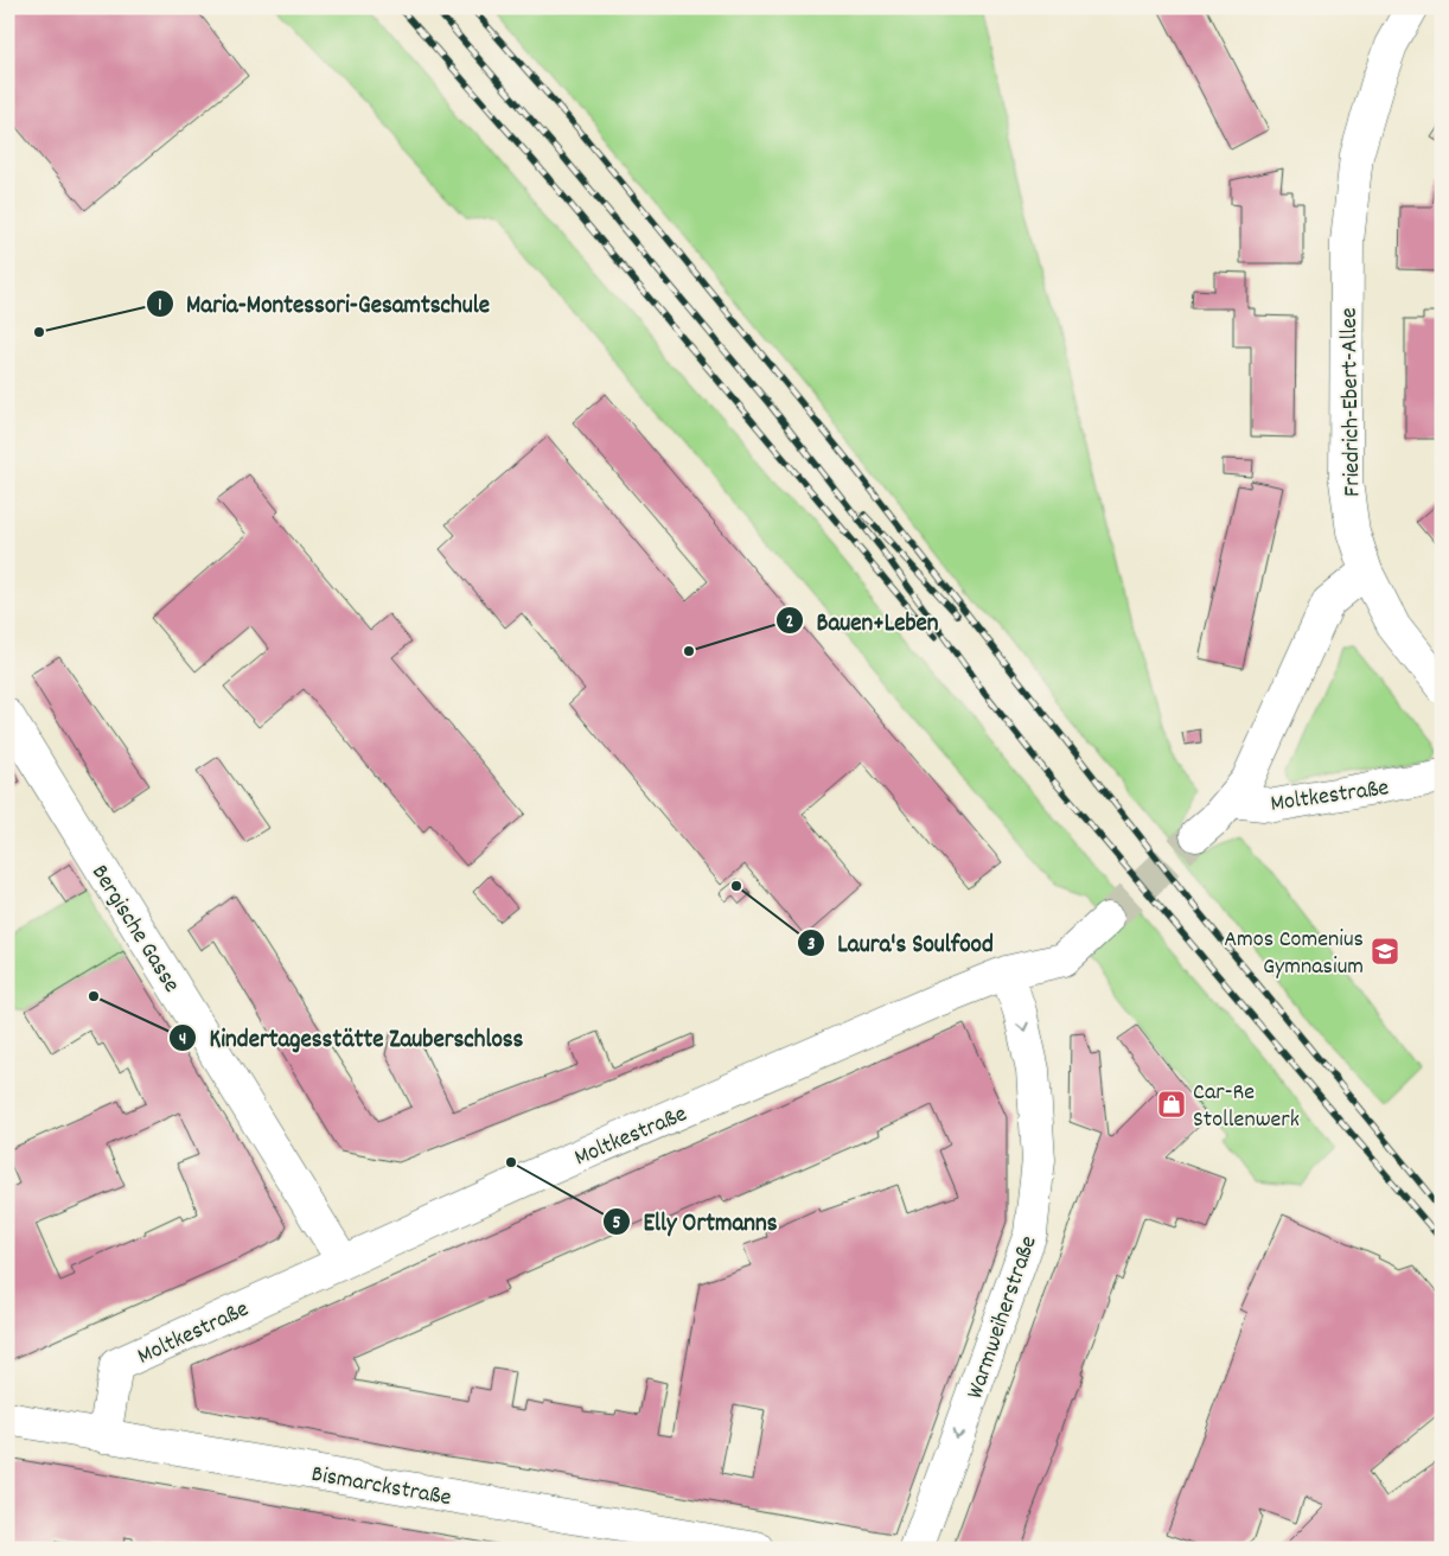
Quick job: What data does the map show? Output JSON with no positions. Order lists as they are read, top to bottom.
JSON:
{
  "streets": {
    "street": [
      "Friedrich-Ebert-Allee",
      "Moltkestraße",
      "Bergische Gasse",
      "Warmweiherstraße",
      "Bismarckstraße"
    ]
  },
  "crossings": [
    ["Moltkestraße", "Bergische Gasse"],
    ["Moltkestraße", "Warmweiherstraße"],
    ["Moltkestraße", "Bismarckstraße"]
  ],
  "one_way": ["Warmweiherstraße"],
  "places": {
    "other": [
      "Maria-Montessori-Gesamtschule",
      "Bauen+Leben",
      "Laura's Soulfood",
      "Kindertagesstätte Zauberschloss",
      "Elly Ortmanns"
    ],
    "school or university": ["Amos Comenius Gymnasium"],
    "shop": ["Car-Re Stollenwerk"]
  }
}
